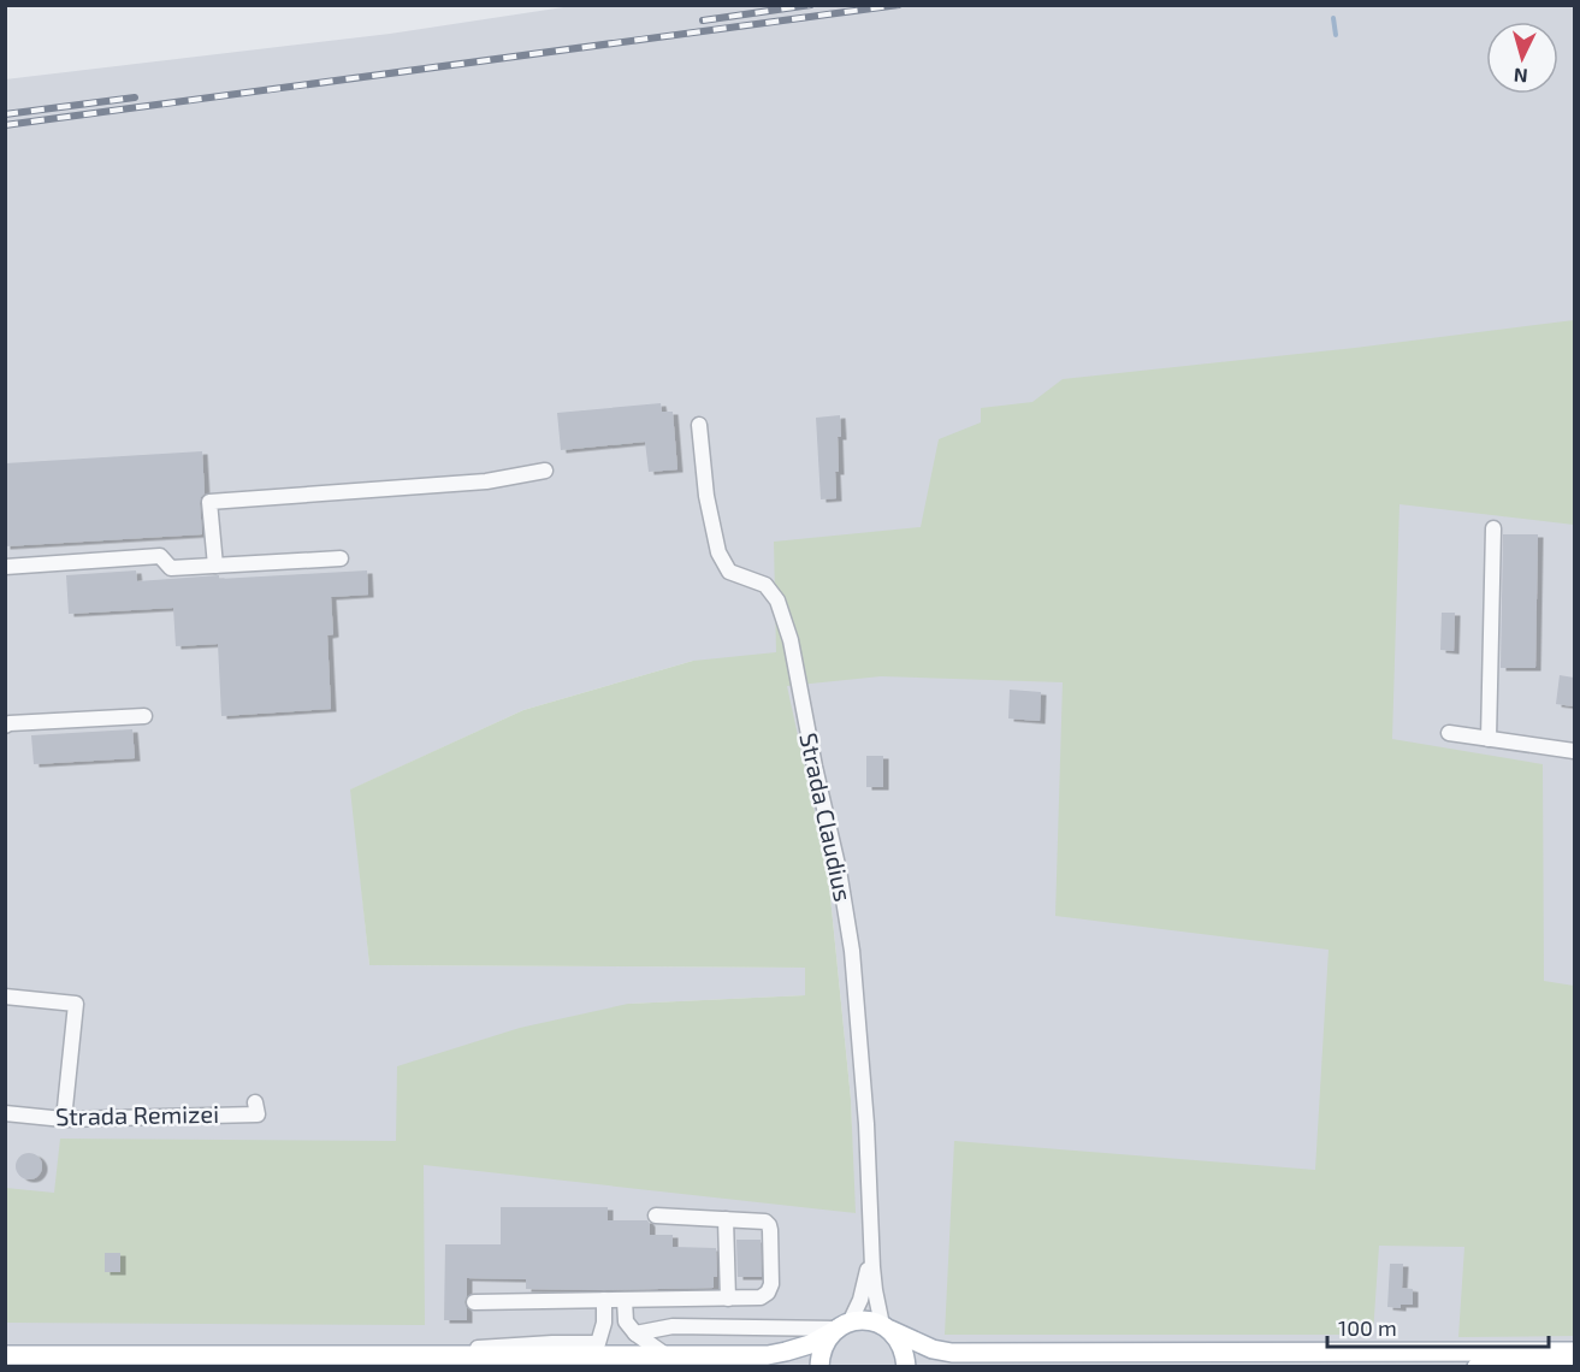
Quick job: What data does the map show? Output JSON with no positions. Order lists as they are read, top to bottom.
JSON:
{
  "streets": {
    "lane": ["Strada Claudius", "Strada Remizei"]
  },
  "scale_bar": "100 m",
  "north": "bottom"
}
